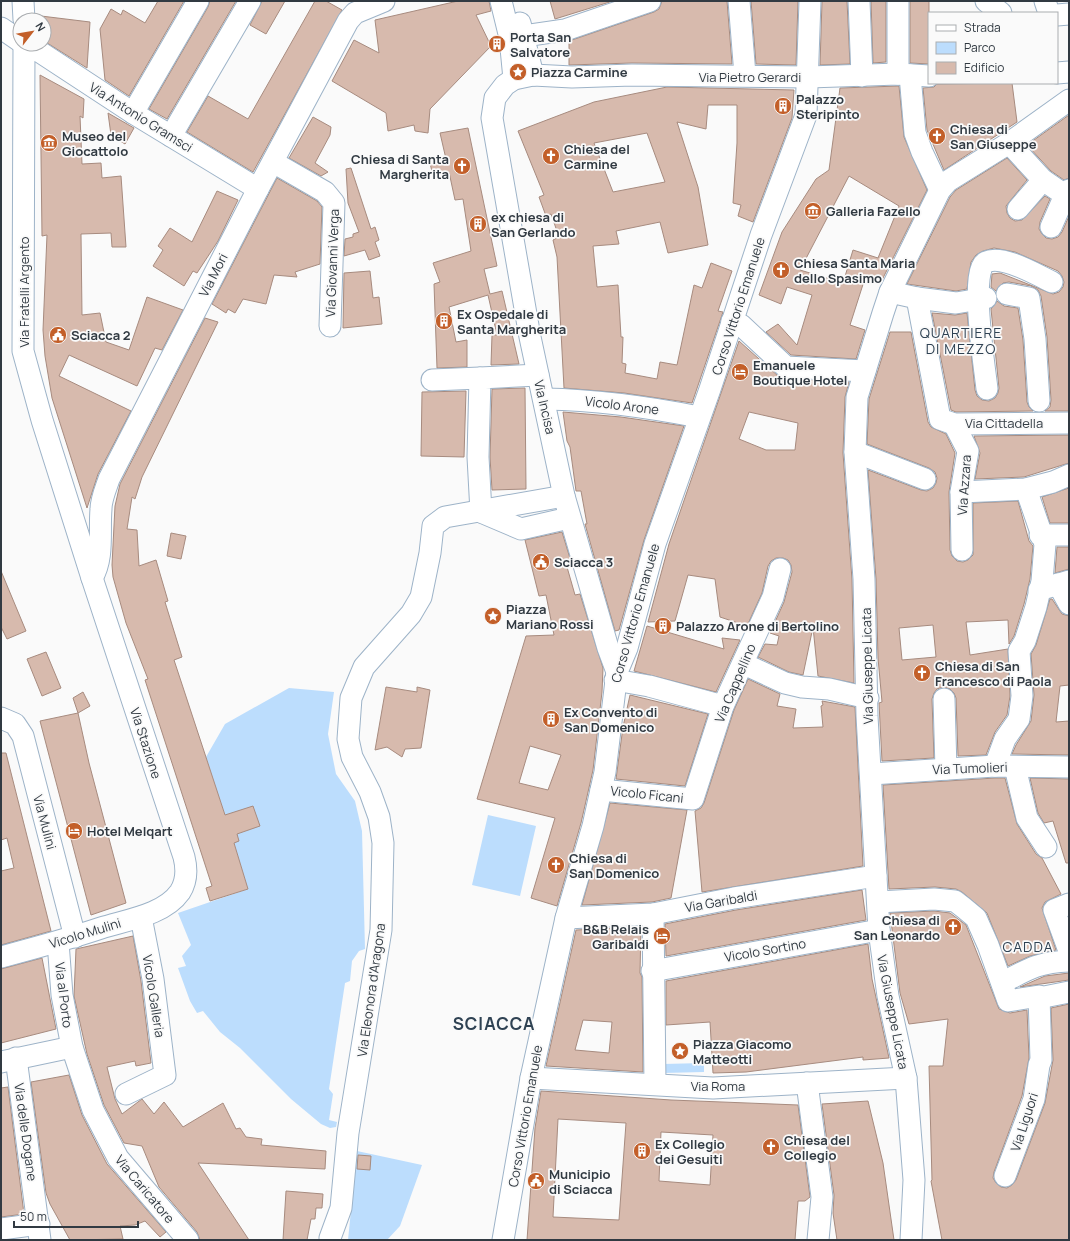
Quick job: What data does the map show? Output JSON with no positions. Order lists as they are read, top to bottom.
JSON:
{
  "streets": {
    "street": [
      "Via Pietro Gerardi",
      "Via Antonio Gramsci",
      "Via Giovanni Verga",
      "Via Mori",
      "Via Fratelli Argento",
      "Corso Vittorio Emanuele",
      "Vicolo Arone",
      "Via Incisa",
      "Via Cittadella",
      "Via Azzara",
      "Via Giuseppe Licata",
      "Via Cappellino",
      "Via Stazione",
      "Via Tumolieri",
      "Vicolo Ficani",
      "Via Mulini",
      "Via Garibaldi",
      "Vicolo Mulini",
      "Vicolo Sortino",
      "Via Eleonora d'Aragona",
      "Via al Porto",
      "Vicolo Galleria",
      "Via Roma",
      "Via Liguori",
      "Via delle Dogane",
      "Via Caricatore"
    ]
  },
  "crossings": [
    ["Via Pietro Gerardi", "Corso Vittorio Emanuele"],
    ["Via Pietro Gerardi", "Via Incisa"],
    ["Via Antonio Gramsci", "Via Mori"],
    ["Via Giovanni Verga", "Via Mori"],
    ["Via Mori", "Via Fratelli Argento"],
    ["Via Mori", "Via Stazione"],
    ["Via Fratelli Argento", "Via Stazione"],
    ["Corso Vittorio Emanuele", "Vicolo Arone"],
    ["Corso Vittorio Emanuele", "Via Incisa"],
    ["Corso Vittorio Emanuele", "Vicolo Ficani"],
    ["Corso Vittorio Emanuele", "Via Garibaldi"],
    ["Corso Vittorio Emanuele", "Via Roma"],
    ["Vicolo Arone", "Via Incisa"],
    ["Via Cittadella", "Via Azzara"],
    ["Via Giuseppe Licata", "Via Tumolieri"],
    ["Via Giuseppe Licata", "Via Garibaldi"],
    ["Via Giuseppe Licata", "Vicolo Sortino"],
    ["Via Giuseppe Licata", "Via Roma"],
    ["Via Cappellino", "Vicolo Ficani"],
    ["Via Stazione", "Vicolo Mulini"],
    ["Via Mulini", "Vicolo Mulini"],
    ["Via Mulini", "Via al Porto"],
    ["Vicolo Mulini", "Via al Porto"],
    ["Vicolo Mulini", "Vicolo Galleria"],
    ["Via al Porto", "Via Caricatore"]
  ],
  "districts": ["QUARTIERE DI MEZZO", "CADDA", "SCIACCA"],
  "places": {
    "building": [
      "Porta San Salvatore",
      "Palazzo Steripinto",
      "ex chiesa di San Gerlando",
      "Ex Ospedale di Santa Margherita",
      "Palazzo Arone di Bertolino",
      "Ex Convento di San Domenico",
      "Ex Collegio dei Gesuiti"
    ],
    "place": ["Piazza Carmine", "Piazza Mariano Rossi", "Piazza Giacomo Matteotti"],
    "church": [
      "Chiesa di San Giuseppe",
      "Chiesa del Carmine",
      "Chiesa di Santa Margherita",
      "Chiesa Santa Maria dello Spasimo",
      "Chiesa di San Francesco di Paola",
      "Chiesa di San Domenico",
      "Chiesa di San Leonardo",
      "Chiesa del Collegio"
    ],
    "museum": ["Museo del Giocattolo", "Galleria Fazello"],
    "public building": ["Sciacca 2", "Sciacca 3", "Municipio di Sciacca"],
    "hotel": ["Emanuele Boutique Hotel", "Hotel Melqart", "B&B Relais Garibaldi"]
  },
  "legend": ["Strada", "Parco", "Edificio"],
  "scale_bar": "50 m",
  "north": "top right"
}
